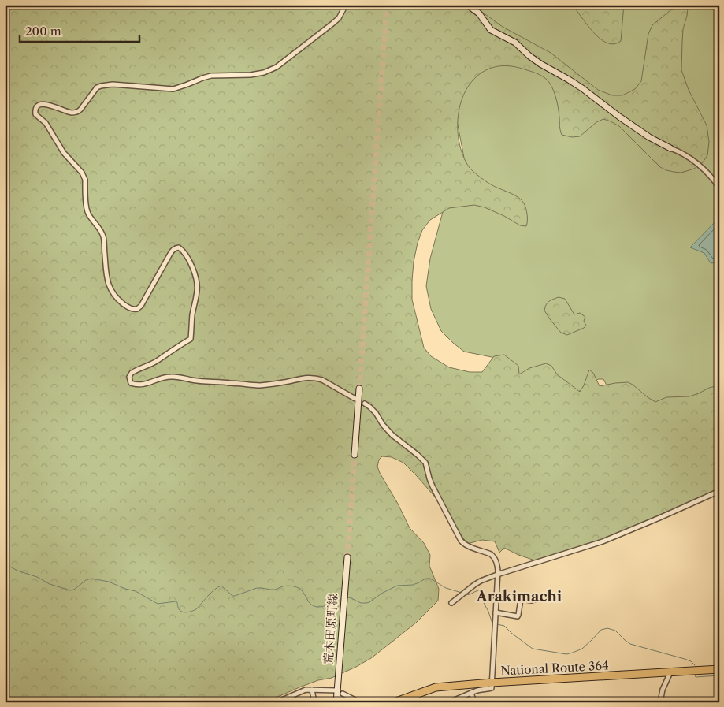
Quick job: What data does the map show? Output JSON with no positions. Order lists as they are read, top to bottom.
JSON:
{
  "streets": {
    "highway": ["National Route 364"],
    "street": ["荒木田原町線"]
  },
  "districts": ["Arakimachi"],
  "scale_bar": "200 m"
}
